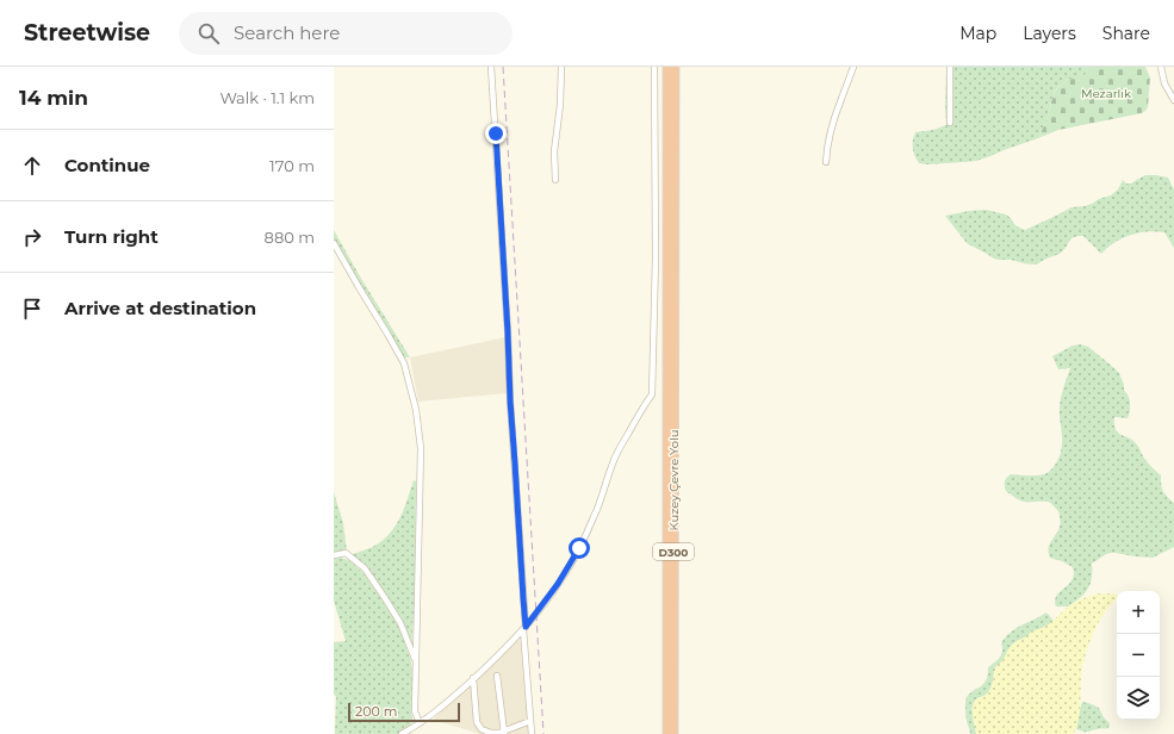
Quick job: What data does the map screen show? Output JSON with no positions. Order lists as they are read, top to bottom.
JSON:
{
  "streets": {
    "highway": ["Kuzey Çevre Yolu", "D300"]
  },
  "crossings": [
    ["Kuzey Çevre Yolu", "D300"]
  ],
  "parks": ["Mezarlık"],
  "scale_bar": "200 m",
  "page": {
    "header": "Streetwise",
    "search": "Search here",
    "nav": ["Map", "Layers", "Share"],
    "heading": ["14 min", "Walk · 1.1 km"],
    "list": [
      ["Continue", "170 m"],
      ["Turn right", "880 m"],
      "Arrive at destination"
    ],
    "map_buttons": ["+", "−"],
    "scale": "200 m"
  }
}
